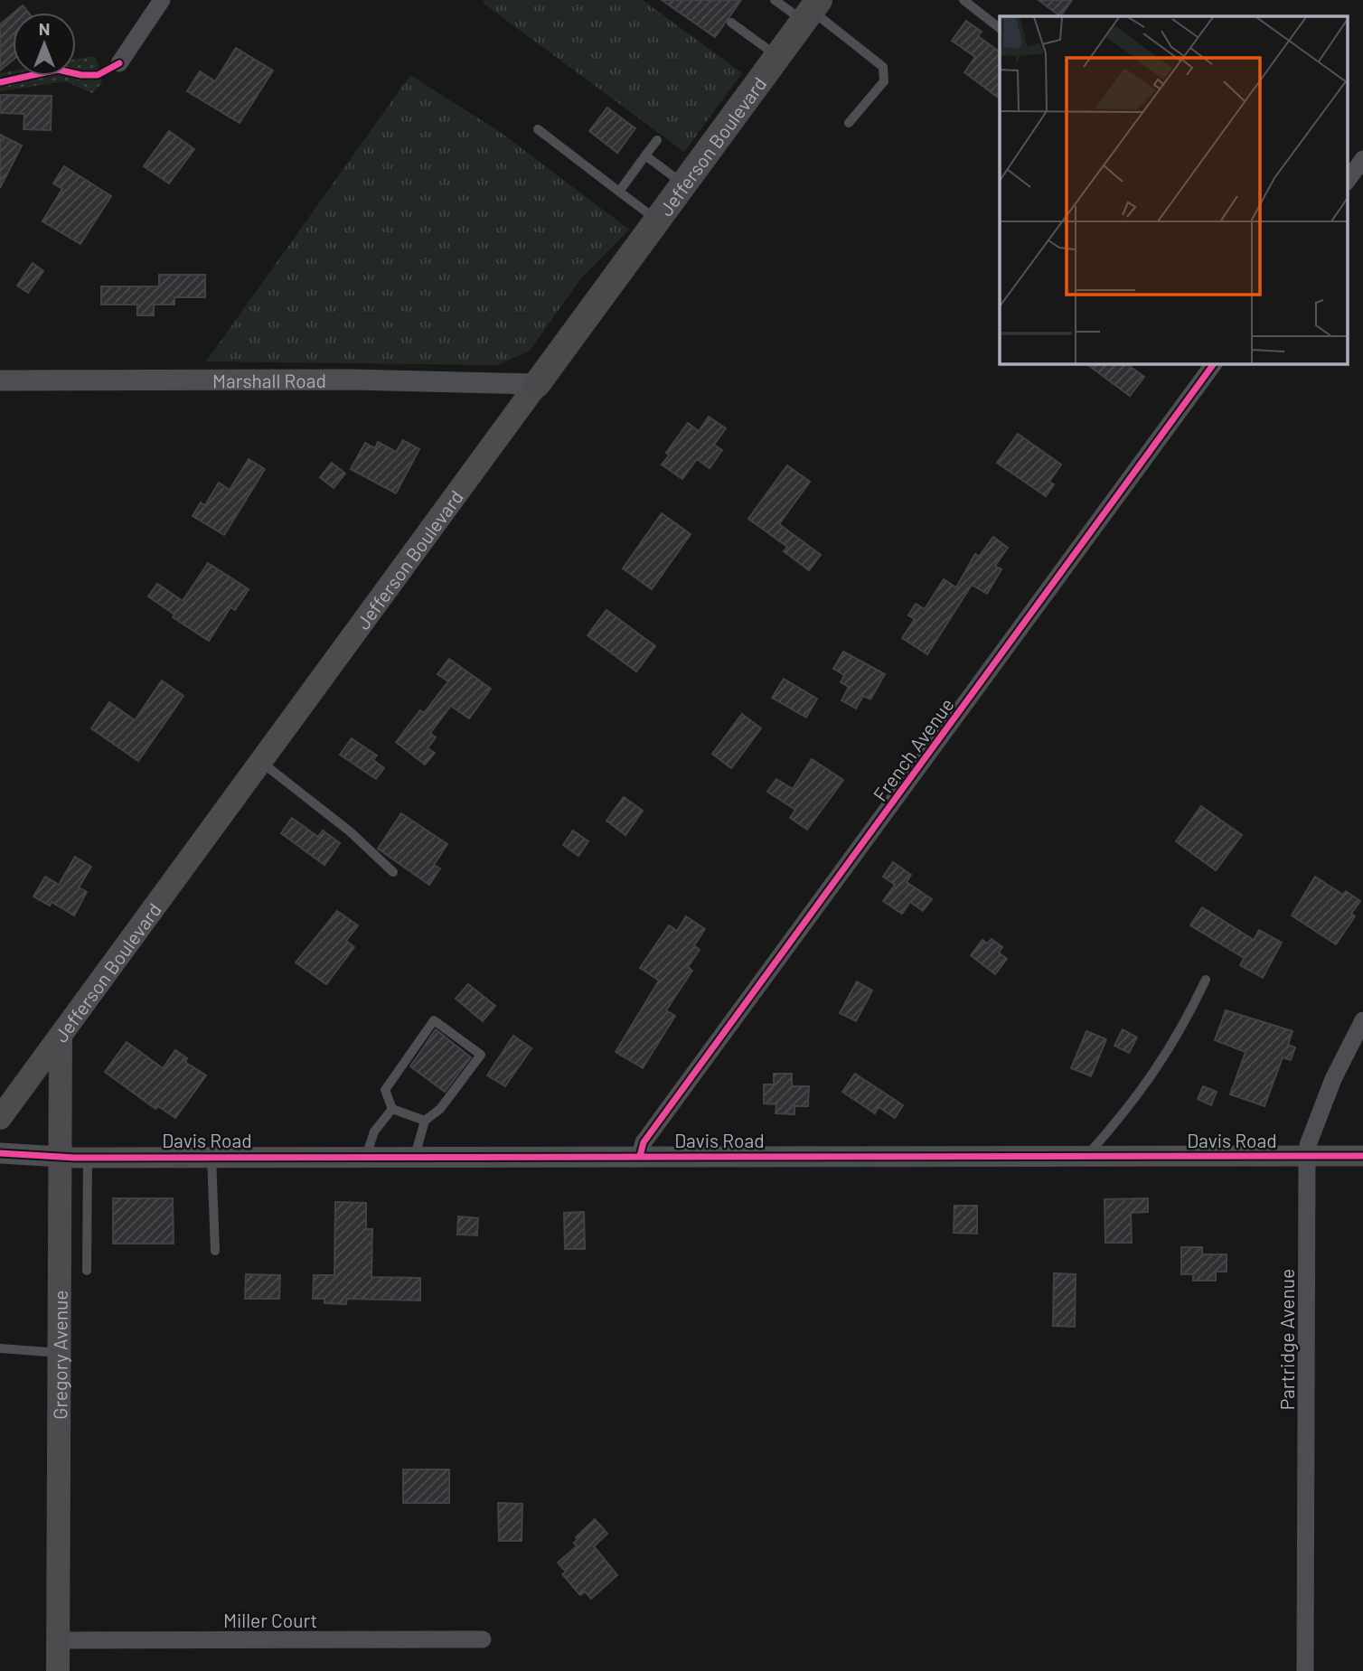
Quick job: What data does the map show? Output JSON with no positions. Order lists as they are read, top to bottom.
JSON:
{
  "streets": {
    "main road": ["Jefferson Boulevard", "Gregory Avenue"],
    "street": [
      "Marshall Road",
      "French Avenue",
      "Davis Road",
      "Partridge Avenue",
      "Miller Court"
    ]
  },
  "crossings": [
    ["Jefferson Boulevard", "Marshall Road"],
    ["Jefferson Boulevard", "Gregory Avenue"],
    ["French Avenue", "Davis Road"],
    ["Davis Road", "Partridge Avenue"],
    ["Davis Road", "Gregory Avenue"],
    ["Gregory Avenue", "Miller Court"]
  ],
  "north": "top"
}
